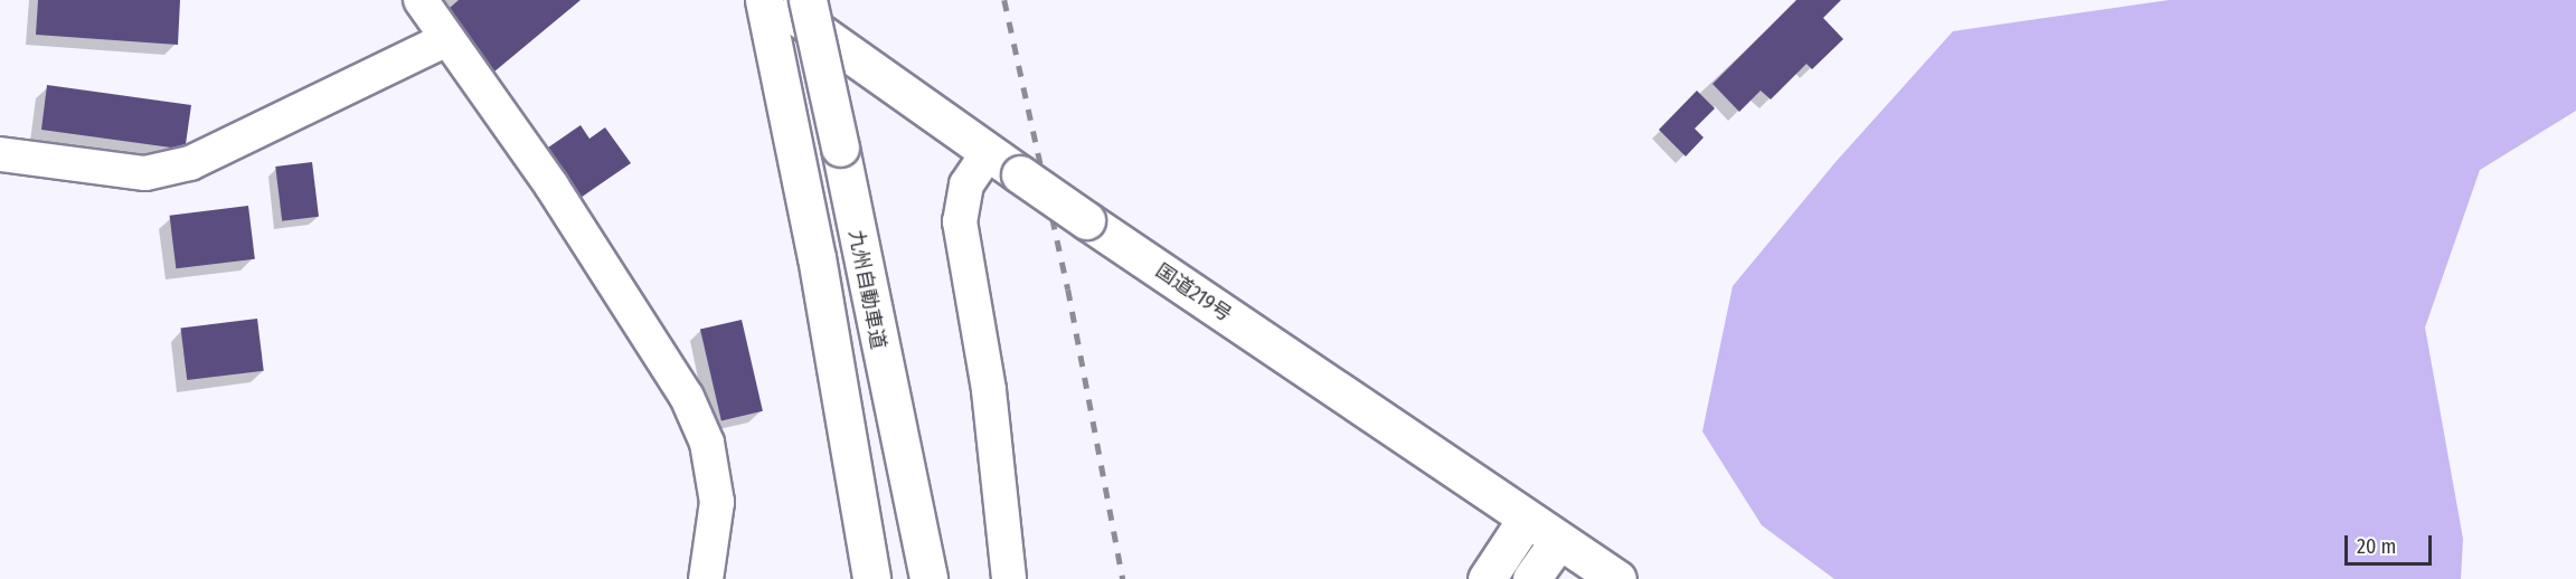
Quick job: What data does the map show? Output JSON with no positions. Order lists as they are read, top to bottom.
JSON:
{
  "streets": {
    "highway": ["九州自動車道", "国道219号"]
  },
  "scale_bar": "20 m"
}
